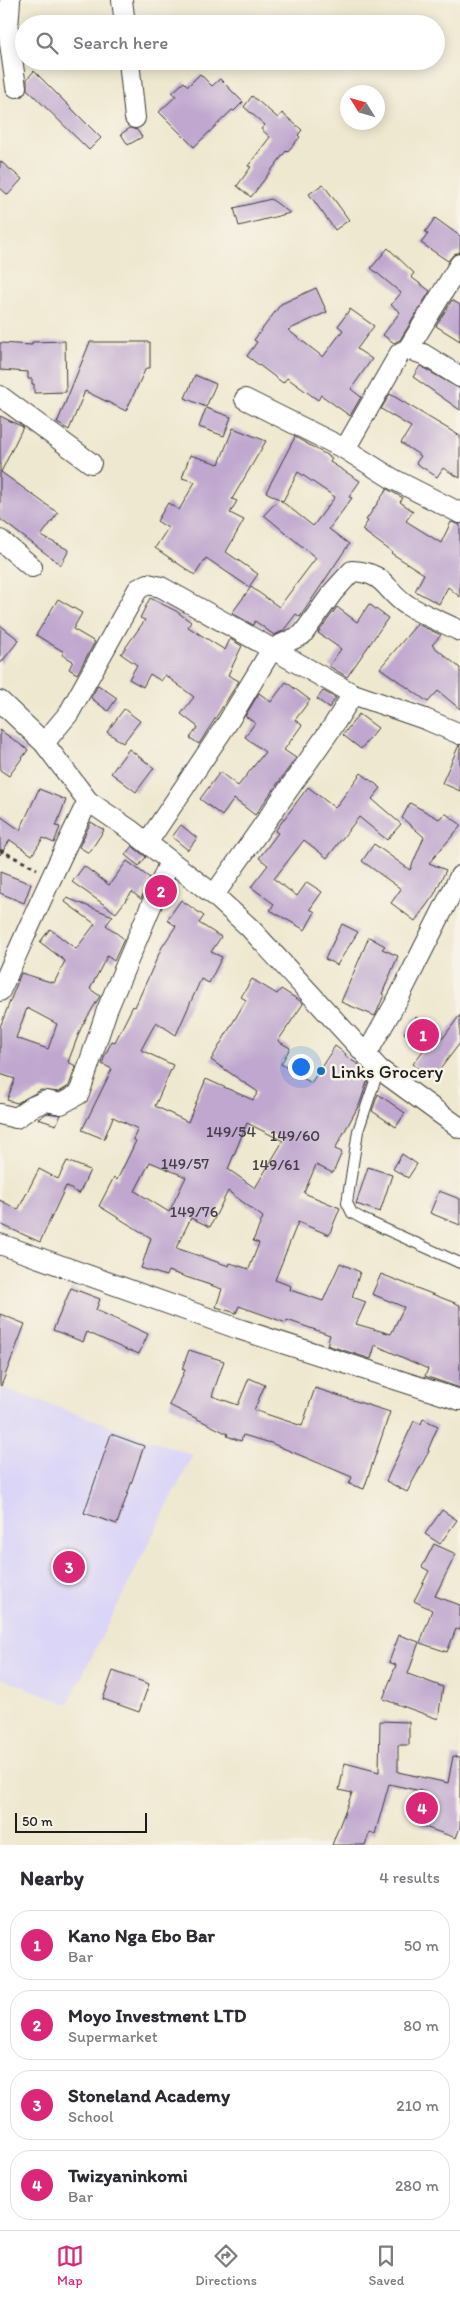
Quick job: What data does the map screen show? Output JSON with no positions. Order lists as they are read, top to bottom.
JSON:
{
  "places": ["Links Grocery"],
  "house_numbers": [
    "149/54",
    "149/60",
    "149/57",
    "149/61",
    "149/76"
  ],
  "scale_bar": "50 m",
  "north": "top left",
  "page": {
    "search": "Search here",
    "pins": [
      "2",
      "1",
      "3",
      "4"
    ],
    "scale": "50 m",
    "heading": ["Nearby", "4 results"],
    "list": [
      {
        "mark": "1",
        "name": "Kano Nga Ebo Bar",
        "note": "Bar",
        "value": "50 m"
      },
      {
        "mark": "2",
        "name": "Moyo Investment LTD",
        "note": "Supermarket",
        "value": "80 m"
      },
      {
        "mark": "3",
        "name": "Stoneland Academy",
        "note": "School",
        "value": "210 m"
      },
      {
        "mark": "4",
        "name": "Twizyaninkomi",
        "note": "Bar",
        "value": "280 m"
      }
    ],
    "nav": ["Map", "Directions", "Saved"]
  }
}
